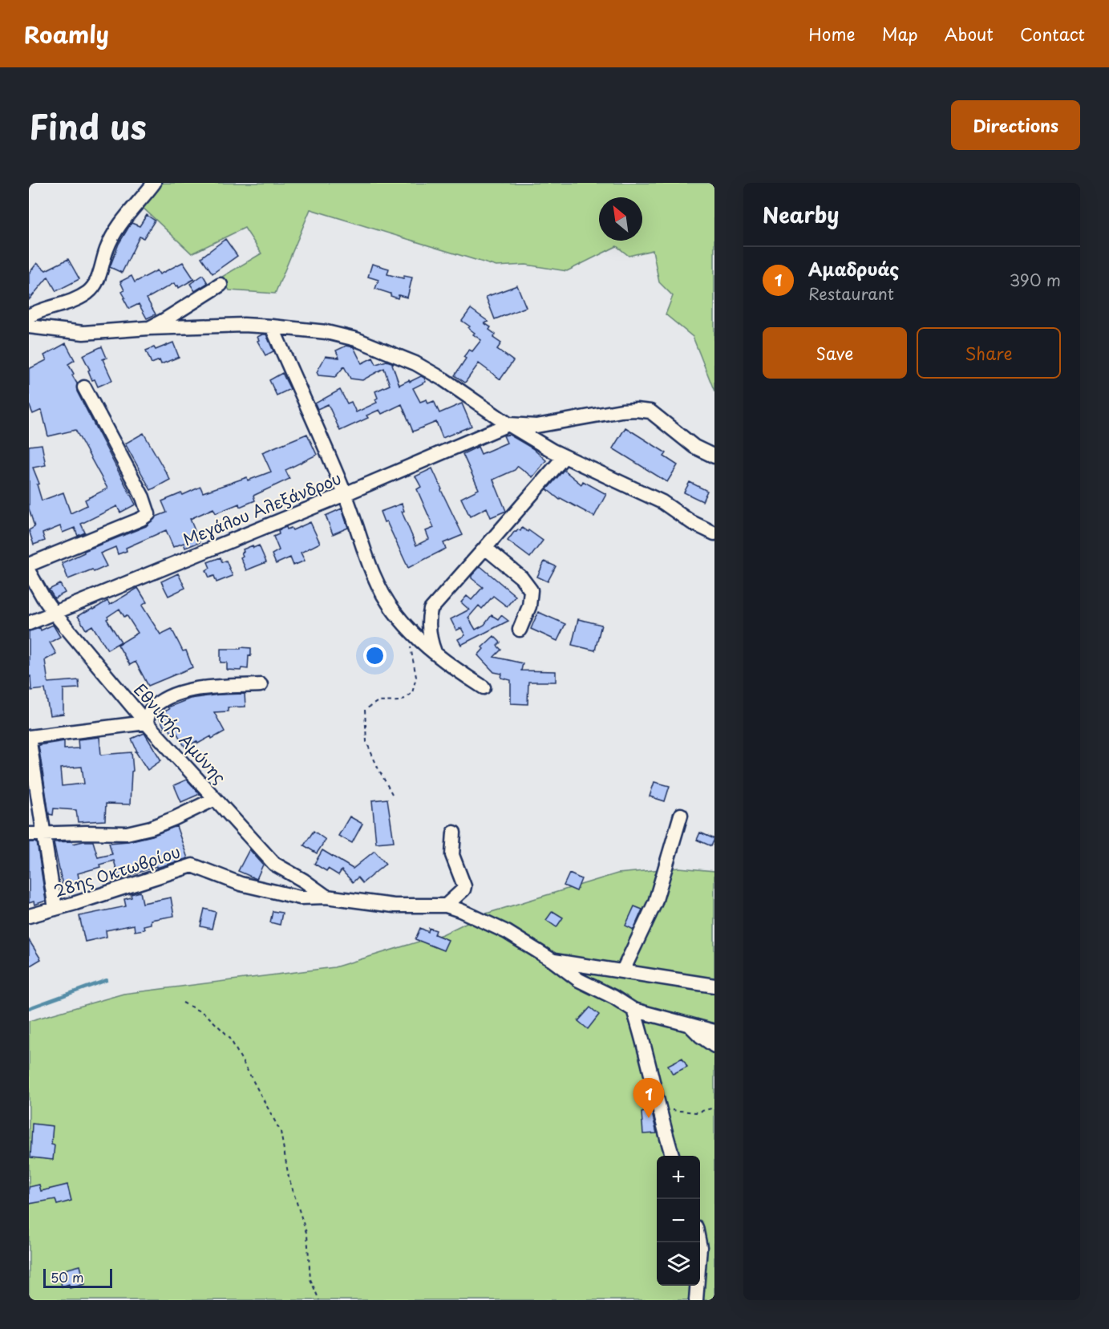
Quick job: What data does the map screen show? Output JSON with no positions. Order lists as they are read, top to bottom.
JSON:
{
  "streets": {
    "street": ["Μεγάλου Αλεξάνδρου", "Εθνικής Αμύνης", "28ης Οκτωβρίου"]
  },
  "crossings": [
    ["Μεγάλου Αλεξάνδρου", "Εθνικής Αμύνης"],
    ["Εθνικής Αμύνης", "28ης Οκτωβρίου"]
  ],
  "scale_bar": "50 m",
  "north": "top left",
  "page": {
    "header": "Roamly",
    "nav": [
      "Home",
      "Map",
      "About",
      "Contact"
    ],
    "title": "Find us",
    "buttons": [
      "Directions",
      ["Save", "Share"]
    ],
    "heading": "Nearby",
    "list": [
      {
        "mark": "1",
        "name": "Αμαδρυάς",
        "note": "Restaurant",
        "value": "390 m"
      }
    ],
    "pins": "1",
    "map_buttons": ["+", "−"],
    "scale": "50 m"
  }
}
